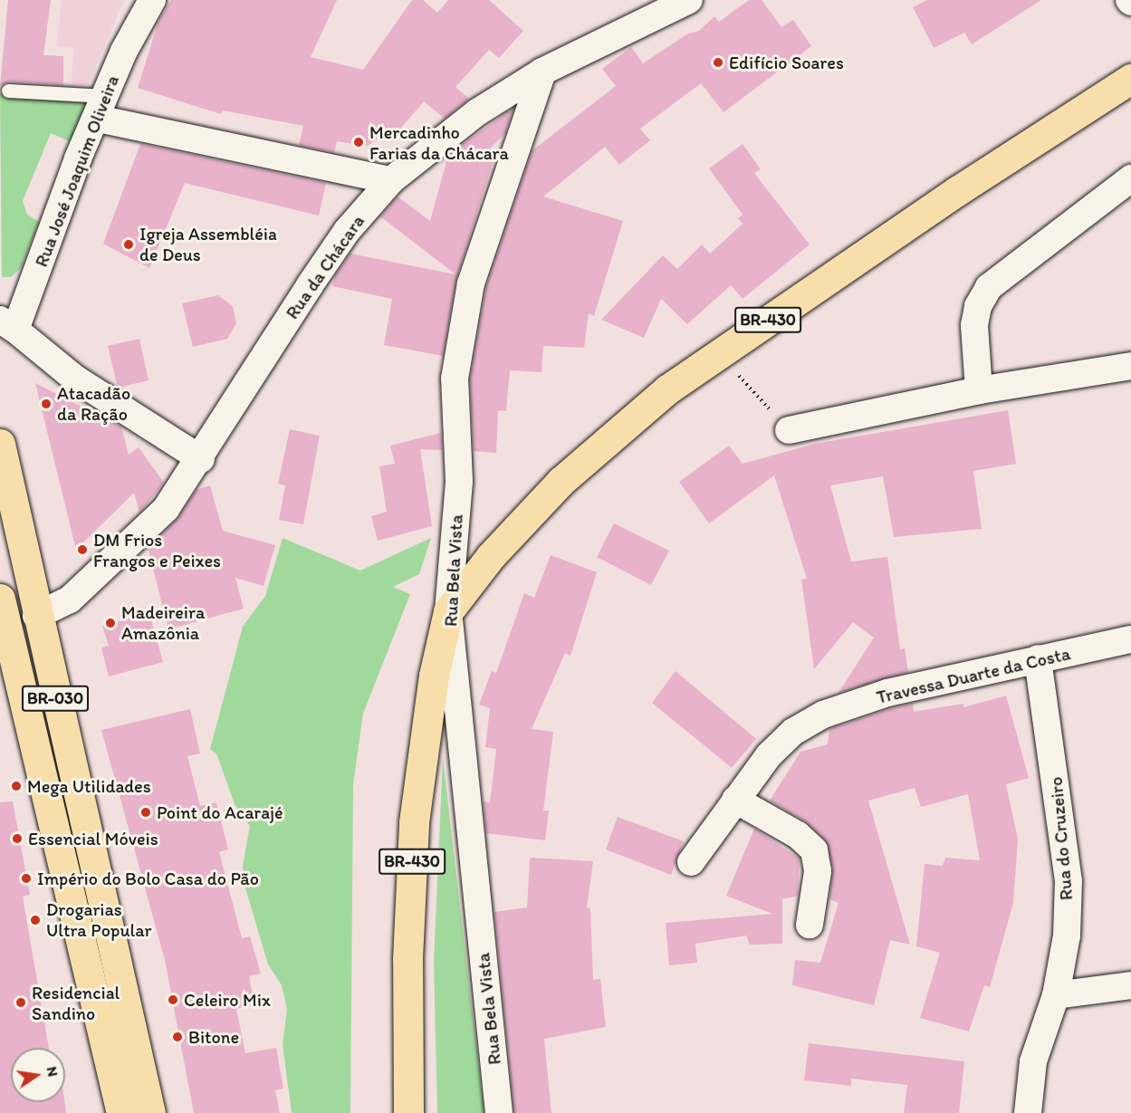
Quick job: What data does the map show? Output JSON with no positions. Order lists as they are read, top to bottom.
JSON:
{
  "streets": {
    "main road": ["BR-430", "BR-030"],
    "street": [
      "Rua José Joaquim Oliveira",
      "Rua da Chácara",
      "Rua Bela Vista",
      "Travessa Duarte da Costa",
      "Rua do Cruzeiro"
    ]
  },
  "crossings": [
    ["Rua da Chácara", "Rua Bela Vista"],
    ["Rua da Chácara", "BR-030"],
    ["BR-430", "Rua Bela Vista"],
    ["Travessa Duarte da Costa", "Rua do Cruzeiro"]
  ],
  "places": [
    "Edifício Soares",
    "Mercadinho Farias da Chácara",
    "Igreja Assembléia de Deus",
    "Atacadão da Ração",
    "DM Frios Frangos e Peixes",
    "Madeireira Amazônia",
    "Mega Utilidades",
    "Point do Acarajé",
    "Essencial Móveis",
    "Império do Bolo Casa do Pão",
    "Drogarias Ultra Popular",
    "Celeiro Mix",
    "Residencial Sandino",
    "Bitone"
  ],
  "north": "right"
}
